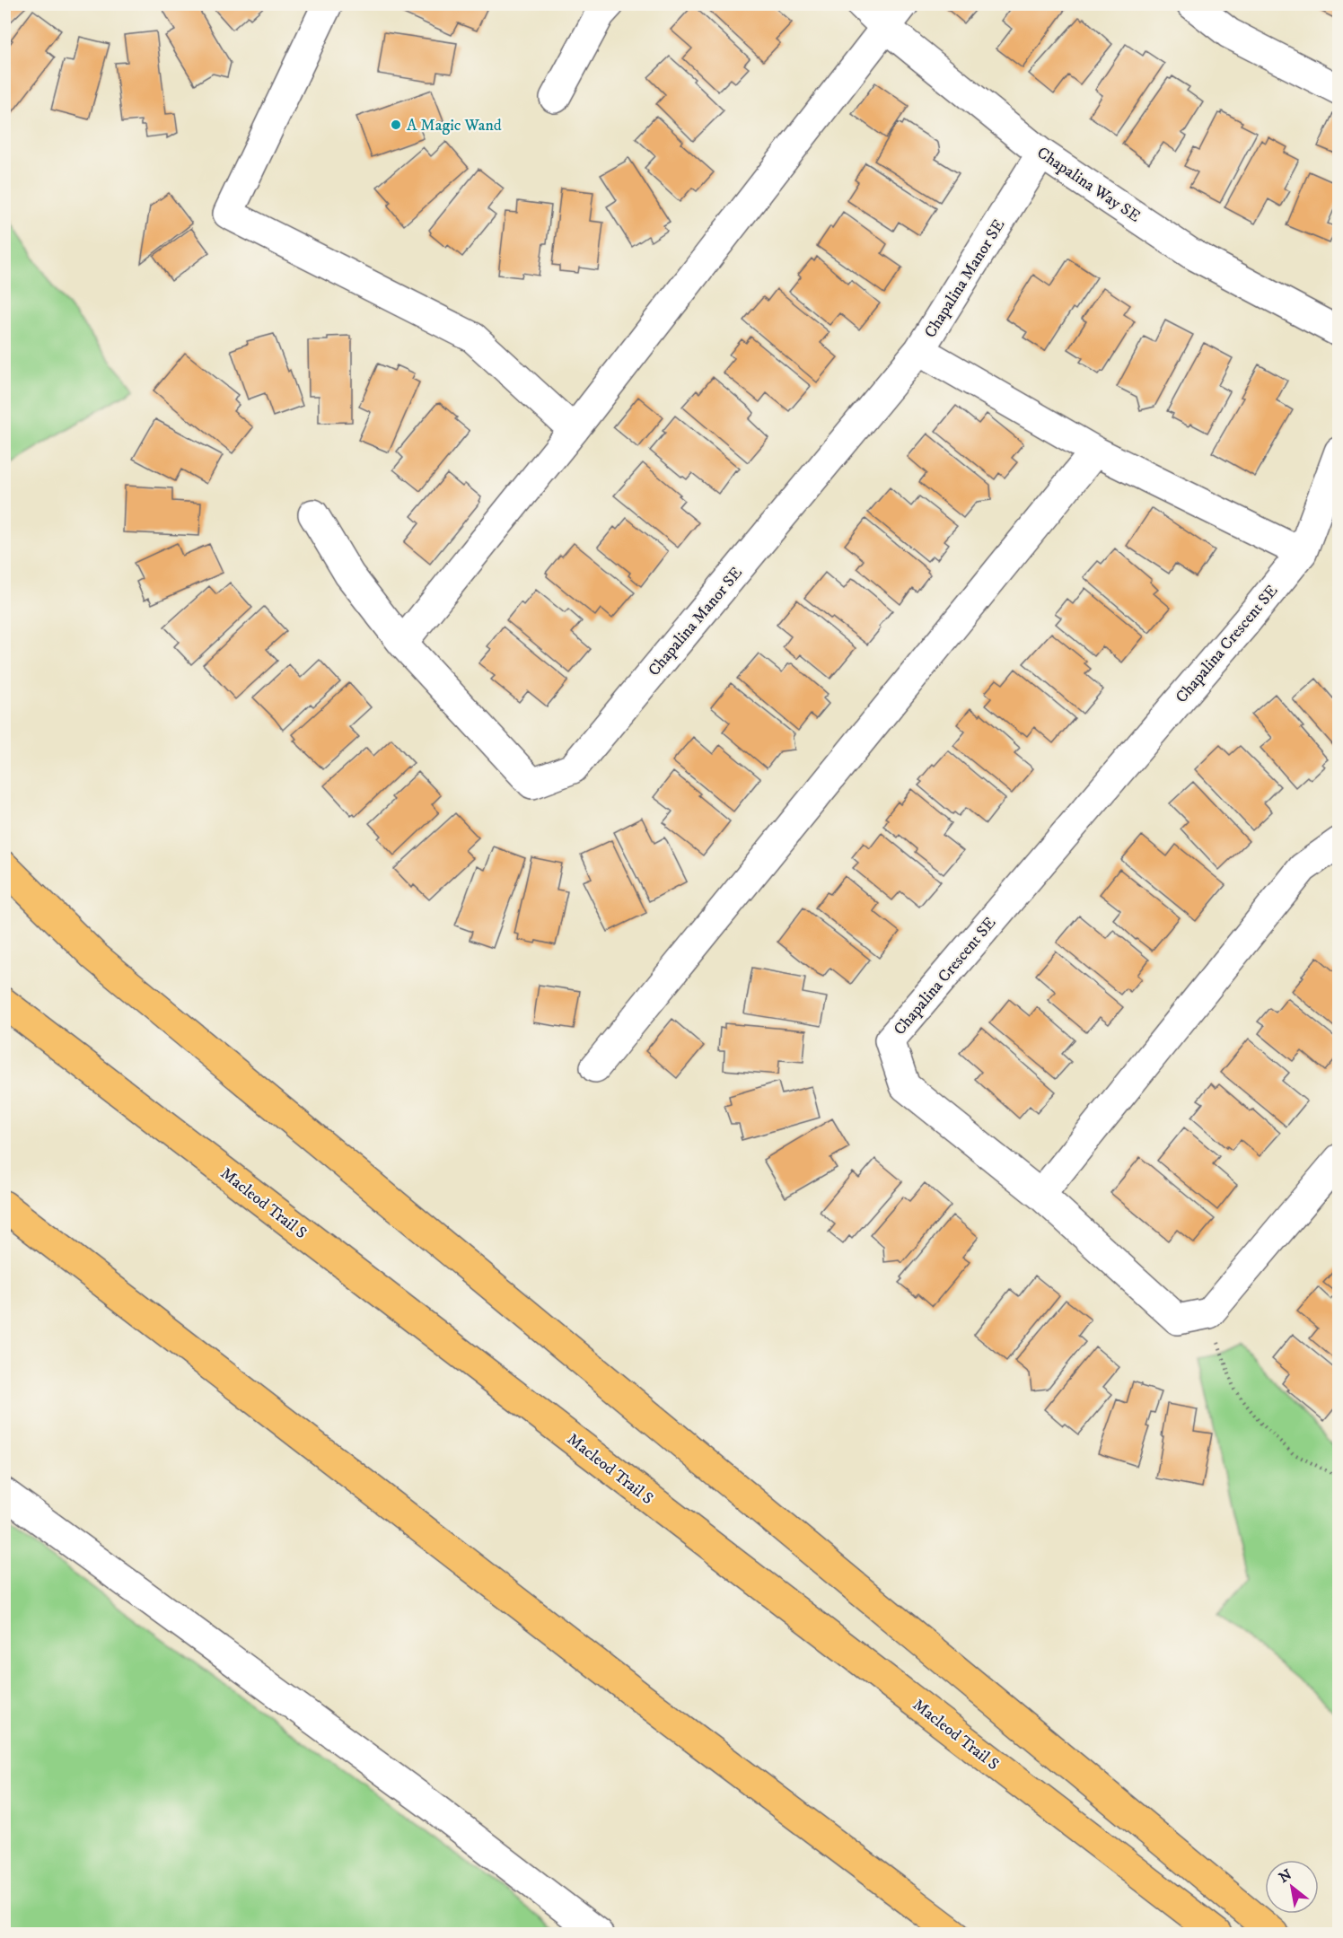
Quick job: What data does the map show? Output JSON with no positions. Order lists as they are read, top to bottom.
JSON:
{
  "streets": {
    "highway": ["Macleod Trail S"],
    "street": ["Chapalina Way SE", "Chapalina Manor SE", "Chapalina Crescent SE"]
  },
  "crossings": [
    ["Chapalina Way SE", "Chapalina Manor SE"]
  ],
  "places": ["A Magic Wand"],
  "north": "top left"
}
